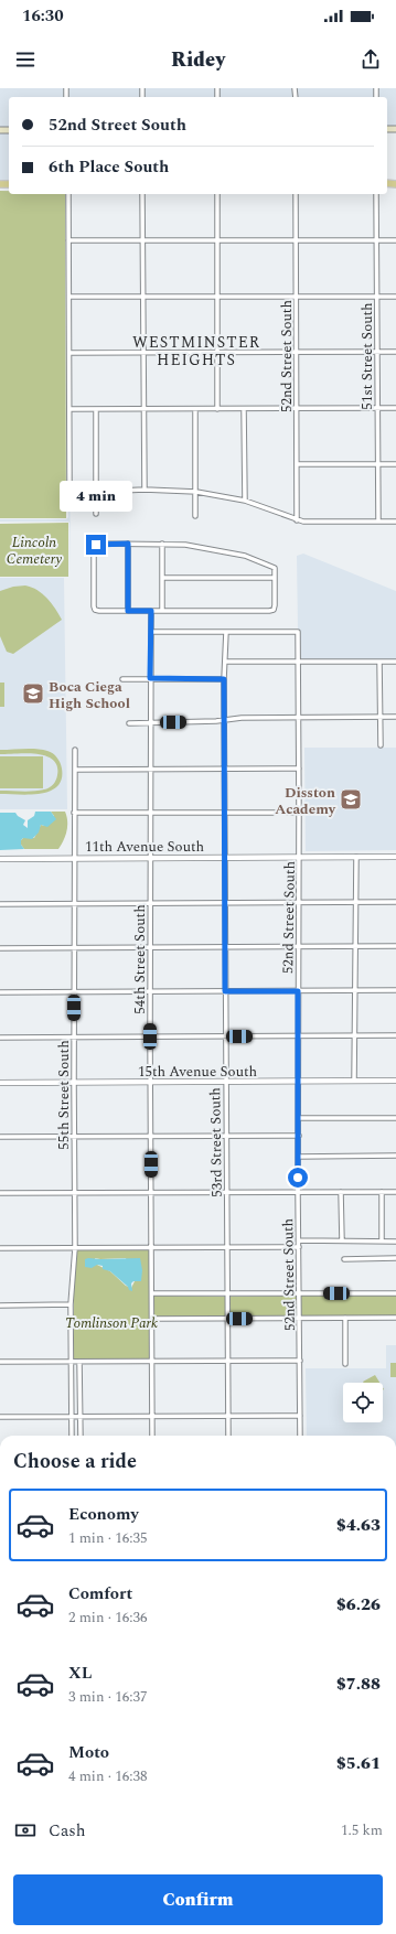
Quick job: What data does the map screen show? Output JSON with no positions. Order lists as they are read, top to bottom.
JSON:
{
  "streets": {
    "street": [
      "52nd Street South",
      "51st Street South",
      "11th Avenue South",
      "54th Street South",
      "15th Avenue South",
      "55th Street South",
      "53rd Street South"
    ]
  },
  "crossings": [
    ["52nd Street South", "11th Avenue South"],
    ["52nd Street South", "15th Avenue South"],
    ["52nd Street South", "53rd Street South"],
    ["11th Avenue South", "54th Street South"],
    ["11th Avenue South", "55th Street South"],
    ["11th Avenue South", "53rd Street South"],
    ["54th Street South", "15th Avenue South"],
    ["15th Avenue South", "55th Street South"],
    ["15th Avenue South", "53rd Street South"]
  ],
  "districts": ["WESTMINSTER HEIGHTS"],
  "parks": ["Lincoln Cemetery", "Tomlinson Park"],
  "places": {
    "school or university": ["Boca Ciega High School", "Disston Academy"]
  },
  "page": {
    "status": "16:30",
    "header": "Ridey",
    "banner": ["52nd Street South", "6th Place South"],
    "bubble": "4 min",
    "heading": "Choose a ride",
    "list": [
      {
        "name": "Economy",
        "note": "1 min · 16:35",
        "value": "$4.63"
      },
      {
        "name": "Comfort",
        "note": "2 min · 16:36",
        "value": "$6.26"
      },
      {
        "name": "XL",
        "note": "3 min · 16:37",
        "value": "$7.88"
      },
      {
        "name": "Moto",
        "note": "4 min · 16:38",
        "value": "$5.61"
      }
    ],
    "pay": ["Cash", "1.5 km"],
    "buttons": "Confirm"
  }
}
